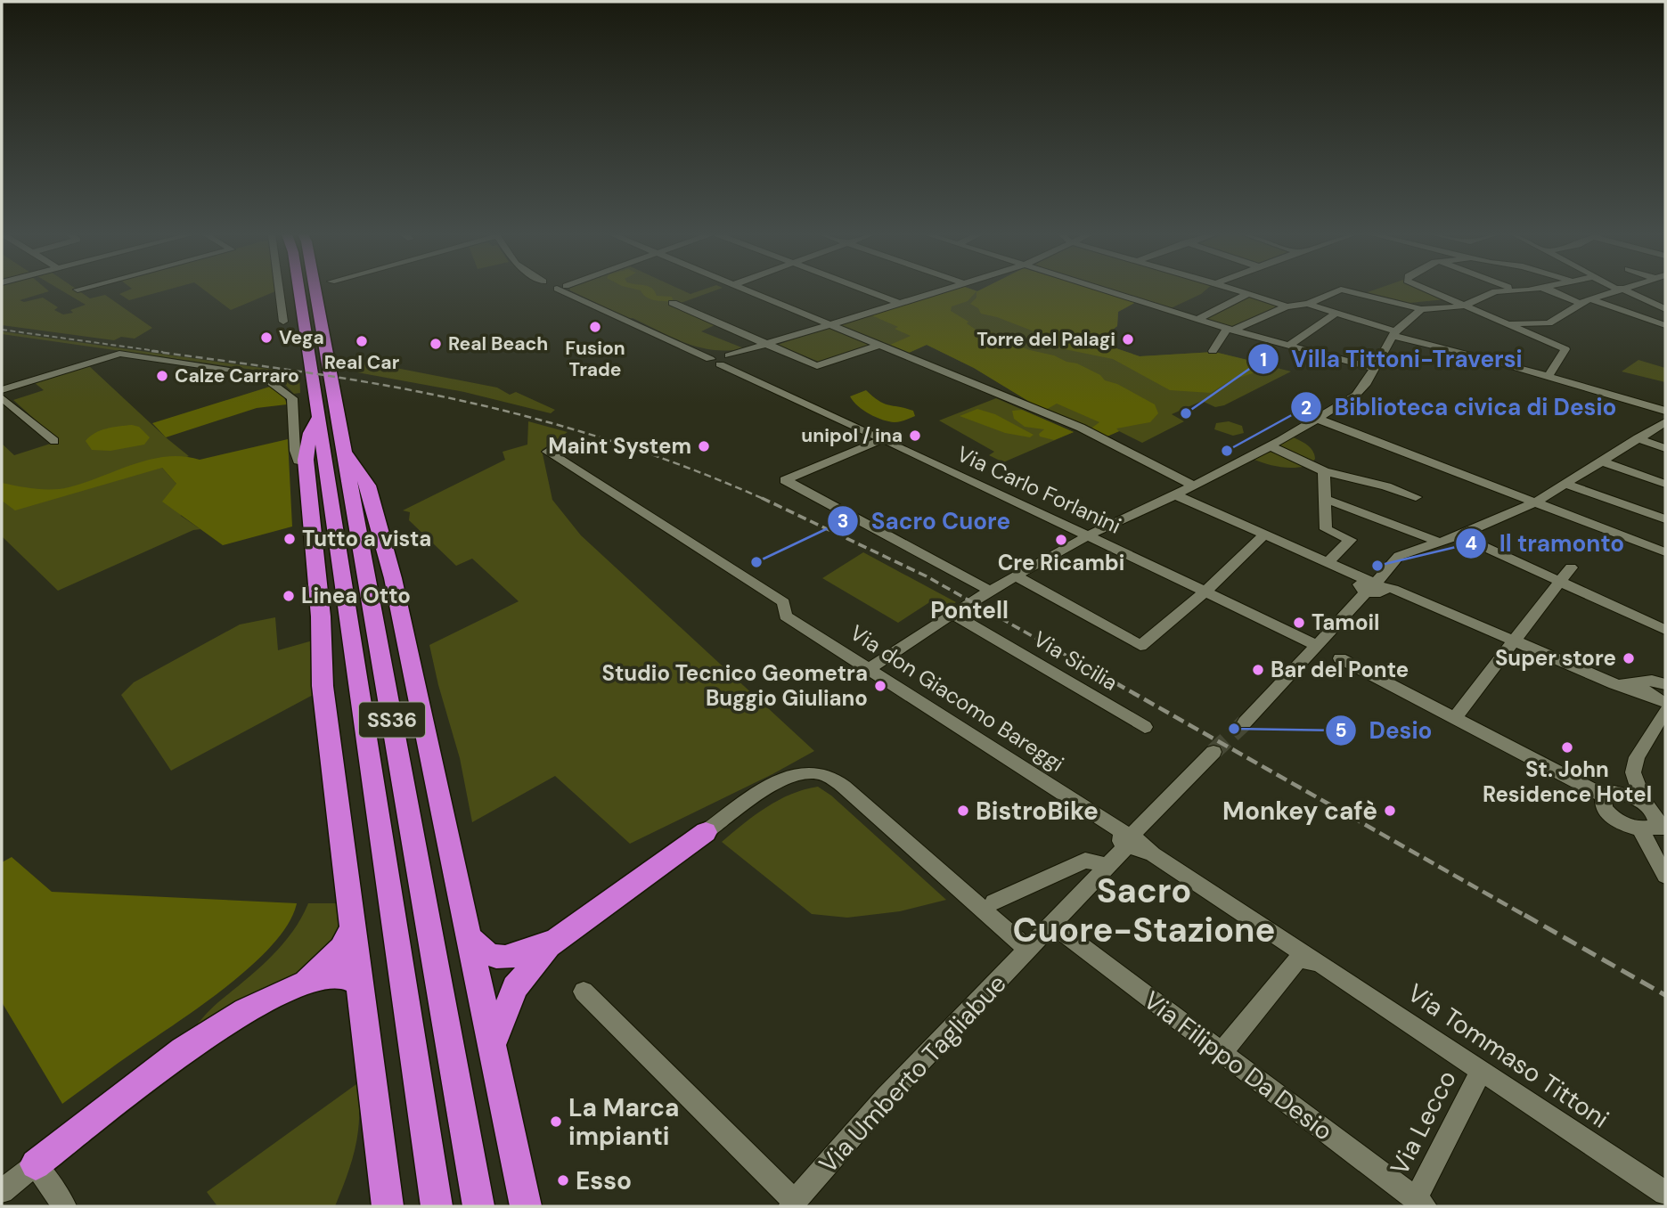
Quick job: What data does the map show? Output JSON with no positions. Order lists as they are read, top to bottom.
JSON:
{
  "streets": {
    "highway": ["SS36"],
    "street": [
      "Via Carlo Forlanini",
      "Via Sicilia",
      "Via don Giacomo Bareggi",
      "Via Tommaso Tittoni",
      "Via Filippo Da Desio",
      "Via Umberto Tagliabue",
      "Via Lecco"
    ]
  },
  "crossings": [
    ["Via don Giacomo Bareggi", "Via Tommaso Tittoni"],
    ["Via don Giacomo Bareggi", "Via Umberto Tagliabue"],
    ["Via Tommaso Tittoni", "Via Umberto Tagliabue"],
    ["Via Tommaso Tittoni", "Via Lecco"],
    ["Via Filippo Da Desio", "Via Umberto Tagliabue"],
    ["Via Filippo Da Desio", "Via Lecco"]
  ],
  "districts": ["Pontell", "Sacro Cuore-Stazione"],
  "places": [
    "Fusion Trade",
    "Vega",
    "Torre del Palagi",
    "Real Car",
    "Real Beach",
    "Calze Carraro",
    "Villa Tittoni-Traversi",
    "unipol / ina",
    "Maint System",
    "Biblioteca civica di Desio",
    "Tutto a vista",
    "Cre Ricambi",
    "Sacro Cuore",
    "Il tramonto",
    "Linea Otto",
    "Tamoil",
    "Super store",
    "Bar del Ponte",
    "Studio Tecnico Geometra Buggio Giuliano",
    "Desio",
    "St. John Residence Hotel",
    "BistroBike",
    "Monkey cafè",
    "La Marca impianti",
    "Esso"
  ]
}
